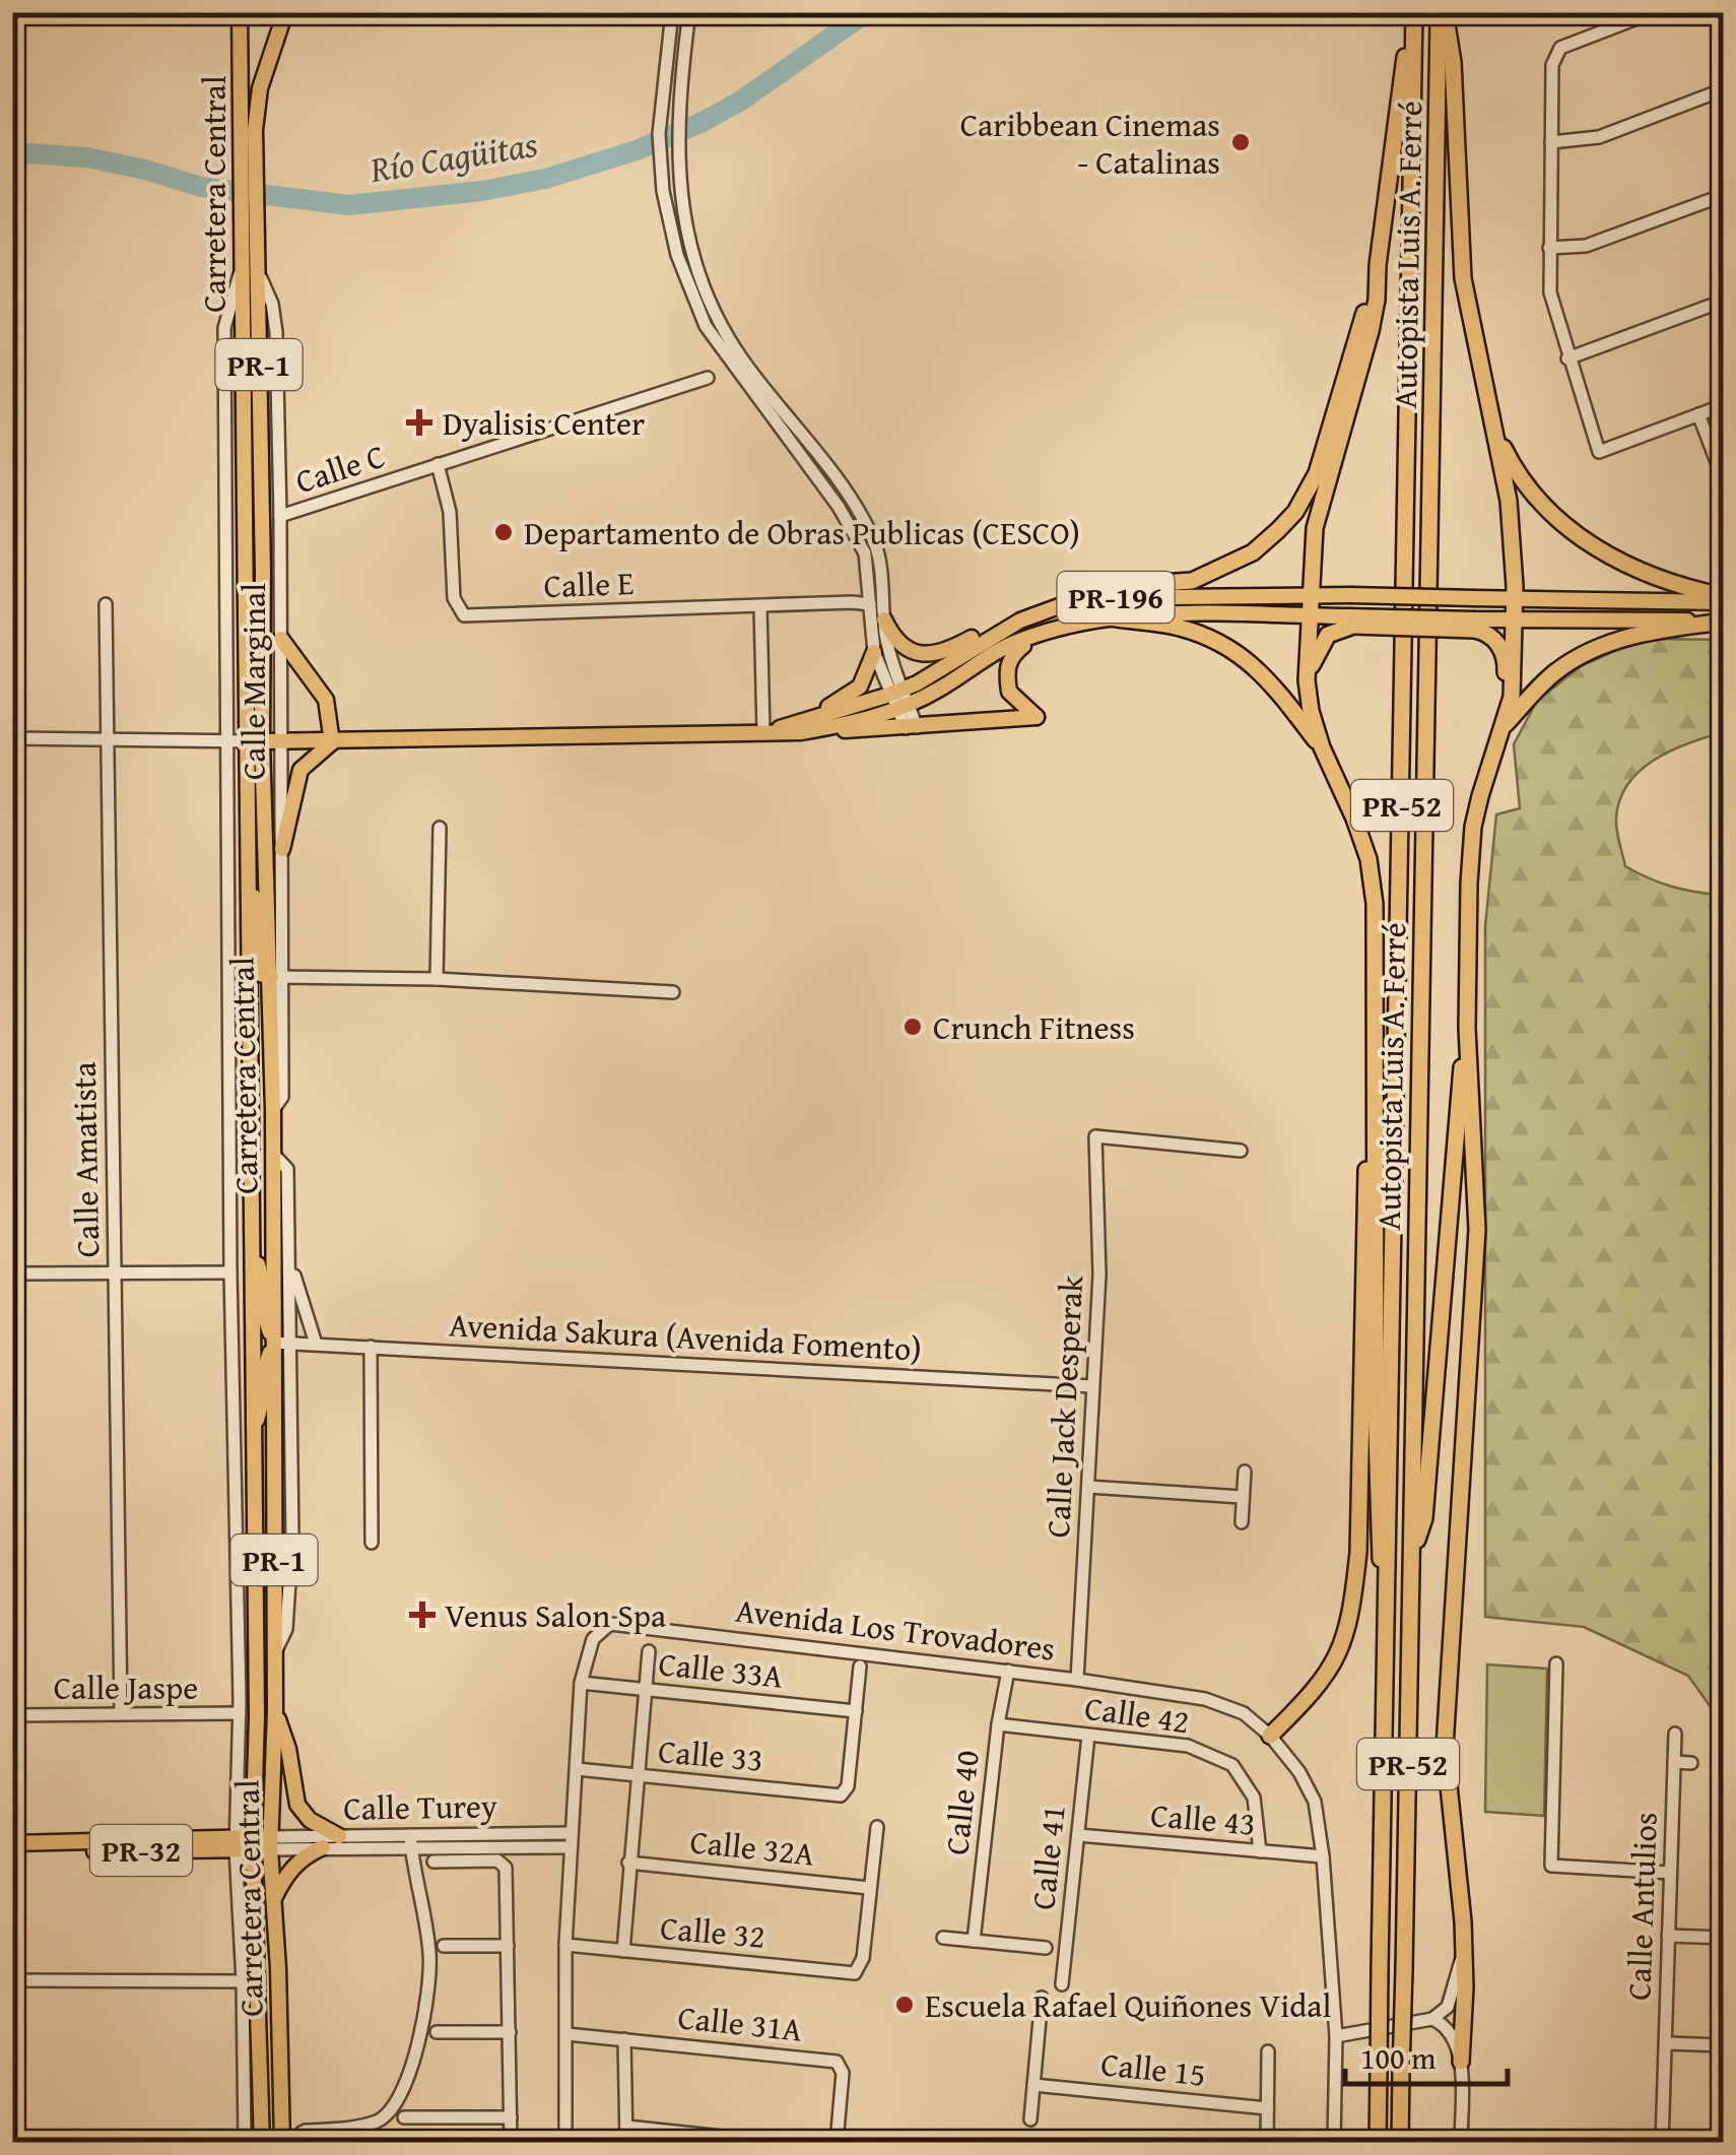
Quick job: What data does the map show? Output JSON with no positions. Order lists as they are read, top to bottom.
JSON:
{
  "streets": {
    "highway": ["Autopista Luis A. Ferré", "PR-52"],
    "main road": [
      "Carretera Central",
      "PR-1",
      "PR-196",
      "PR-32"
    ],
    "street": [
      "Calle C",
      "Calle E",
      "Calle Marginal",
      "Calle Amatista",
      "Avenida Sakura (Avenida Fomento)",
      "Calle Jack Desperak",
      "Avenida Los Trovadores",
      "Calle 33A",
      "Calle Jaspe",
      "Calle 42",
      "Calle 33",
      "Calle 40",
      "Calle Turey",
      "Calle 43",
      "Calle 32A",
      "Calle 41",
      "Calle Antulios",
      "Calle 32",
      "Calle 31A",
      "Calle 15"
    ]
  },
  "crossings": [
    ["Carretera Central", "PR-196"],
    ["Carretera Central", "Calle Marginal"],
    ["Carretera Central", "Avenida Sakura (Avenida Fomento)"],
    ["Carretera Central", "Calle Turey"],
    ["Calle C", "Calle E"],
    ["Calle C", "Calle Marginal"],
    ["PR-196", "Calle Marginal"],
    ["Calle Amatista", "Calle Jaspe"],
    ["Avenida Sakura (Avenida Fomento)", "Calle Jack Desperak"],
    ["Calle Jack Desperak", "Avenida Los Trovadores"],
    ["Avenida Los Trovadores", "Calle 33A"],
    ["Avenida Los Trovadores", "Calle 33"],
    ["Avenida Los Trovadores", "Calle 40"],
    ["Avenida Los Trovadores", "Calle Turey"],
    ["Avenida Los Trovadores", "Calle 43"],
    ["Avenida Los Trovadores", "Calle 32"],
    ["Calle 33A", "Calle 33"],
    ["Calle 42", "Calle 40"],
    ["Calle 42", "Calle 43"],
    ["Calle 42", "Calle 41"],
    ["Calle 43", "Calle 41"],
    ["Calle 32A", "Calle 32"]
  ],
  "water": ["Río Cagüitas"],
  "places": {
    "other": [
      "Caribbean Cinemas - Catalinas",
      "Departamento de Obras Publicas (CESCO)",
      "Crunch Fitness",
      "Escuela Rafael Quiñones Vidal"
    ],
    "health": ["Dyalisis Center", "Venus Salon Spa"]
  },
  "scale_bar": "100 m"
}
